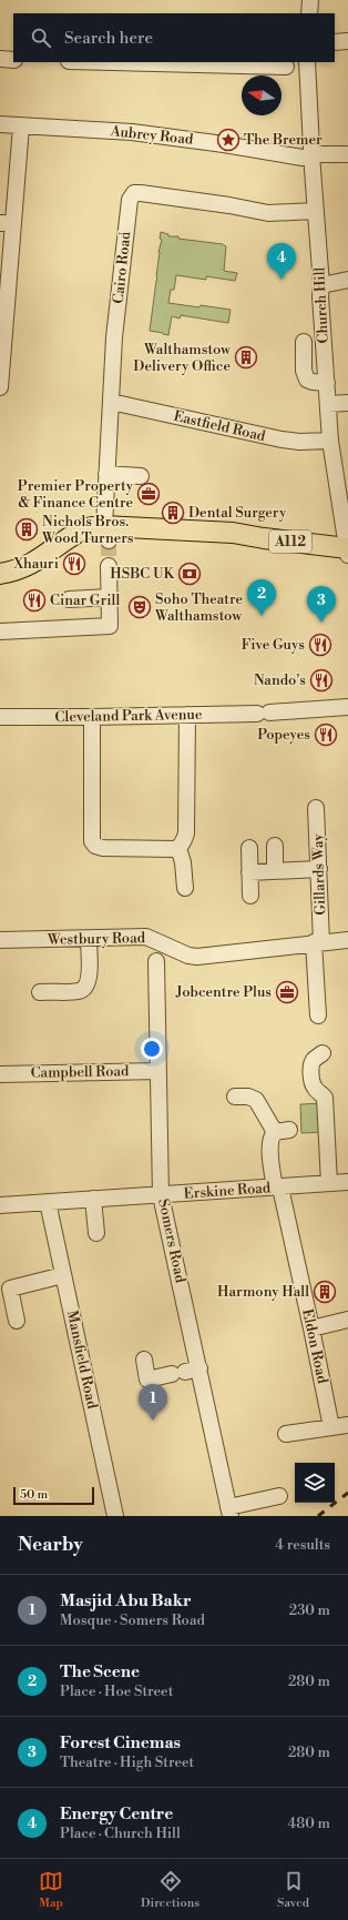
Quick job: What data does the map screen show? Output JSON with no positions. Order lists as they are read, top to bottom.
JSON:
{
  "streets": {
    "main road": ["A112"],
    "street": [
      "Aubrey Road",
      "Cairo Road",
      "Church Hill",
      "Eastfield Road",
      "Cleveland Park Avenue",
      "Gillards Way",
      "Westbury Road",
      "Campbell Road",
      "Erskine Road",
      "Somers Road",
      "Eldon Road",
      "Mansfield Road"
    ]
  },
  "crossings": [
    ["Aubrey Road", "Church Hill"],
    ["Cairo Road", "Church Hill"],
    ["Cairo Road", "Eastfield Road"],
    ["Cairo Road", "A112"],
    ["Church Hill", "Eastfield Road"],
    ["Church Hill", "A112"],
    ["Gillards Way", "Westbury Road"],
    ["Campbell Road", "Somers Road"],
    ["Erskine Road", "Somers Road"],
    ["Erskine Road", "Eldon Road"],
    ["Erskine Road", "Mansfield Road"]
  ],
  "places": {
    "place": ["The Bremer"],
    "building": [
      "Walthamstow Delivery Office",
      "Dental Surgery",
      "Nichols Bros. Wood Turners",
      "Harmony Hall"
    ],
    "office": ["Premier Property & Finance Centre", "Jobcentre Plus"],
    "restaurant": [
      "Xhauri",
      "Cinar Grill",
      "Five Guys",
      "Nando's",
      "Popeyes"
    ],
    "bank": ["HSBC UK"],
    "theatre": ["Soho Theatre Walthamstow"]
  },
  "scale_bar": "50 m",
  "north": "left",
  "page": {
    "search": "Search here",
    "pins": [
      "4",
      "2",
      "3",
      "1"
    ],
    "scale": "50 m",
    "heading": ["Nearby", "4 results"],
    "list": [
      {
        "mark": "1",
        "name": "Masjid Abu Bakr",
        "note": "Mosque · Somers Road",
        "value": "230 m"
      },
      {
        "mark": "2",
        "name": "The Scene",
        "note": "Place · Hoe Street",
        "value": "280 m"
      },
      {
        "mark": "3",
        "name": "Forest Cinemas",
        "note": "Theatre · High Street",
        "value": "280 m"
      },
      {
        "mark": "4",
        "name": "Energy Centre",
        "note": "Place · Church Hill",
        "value": "480 m"
      }
    ],
    "nav": ["Map", "Directions", "Saved"]
  }
}
